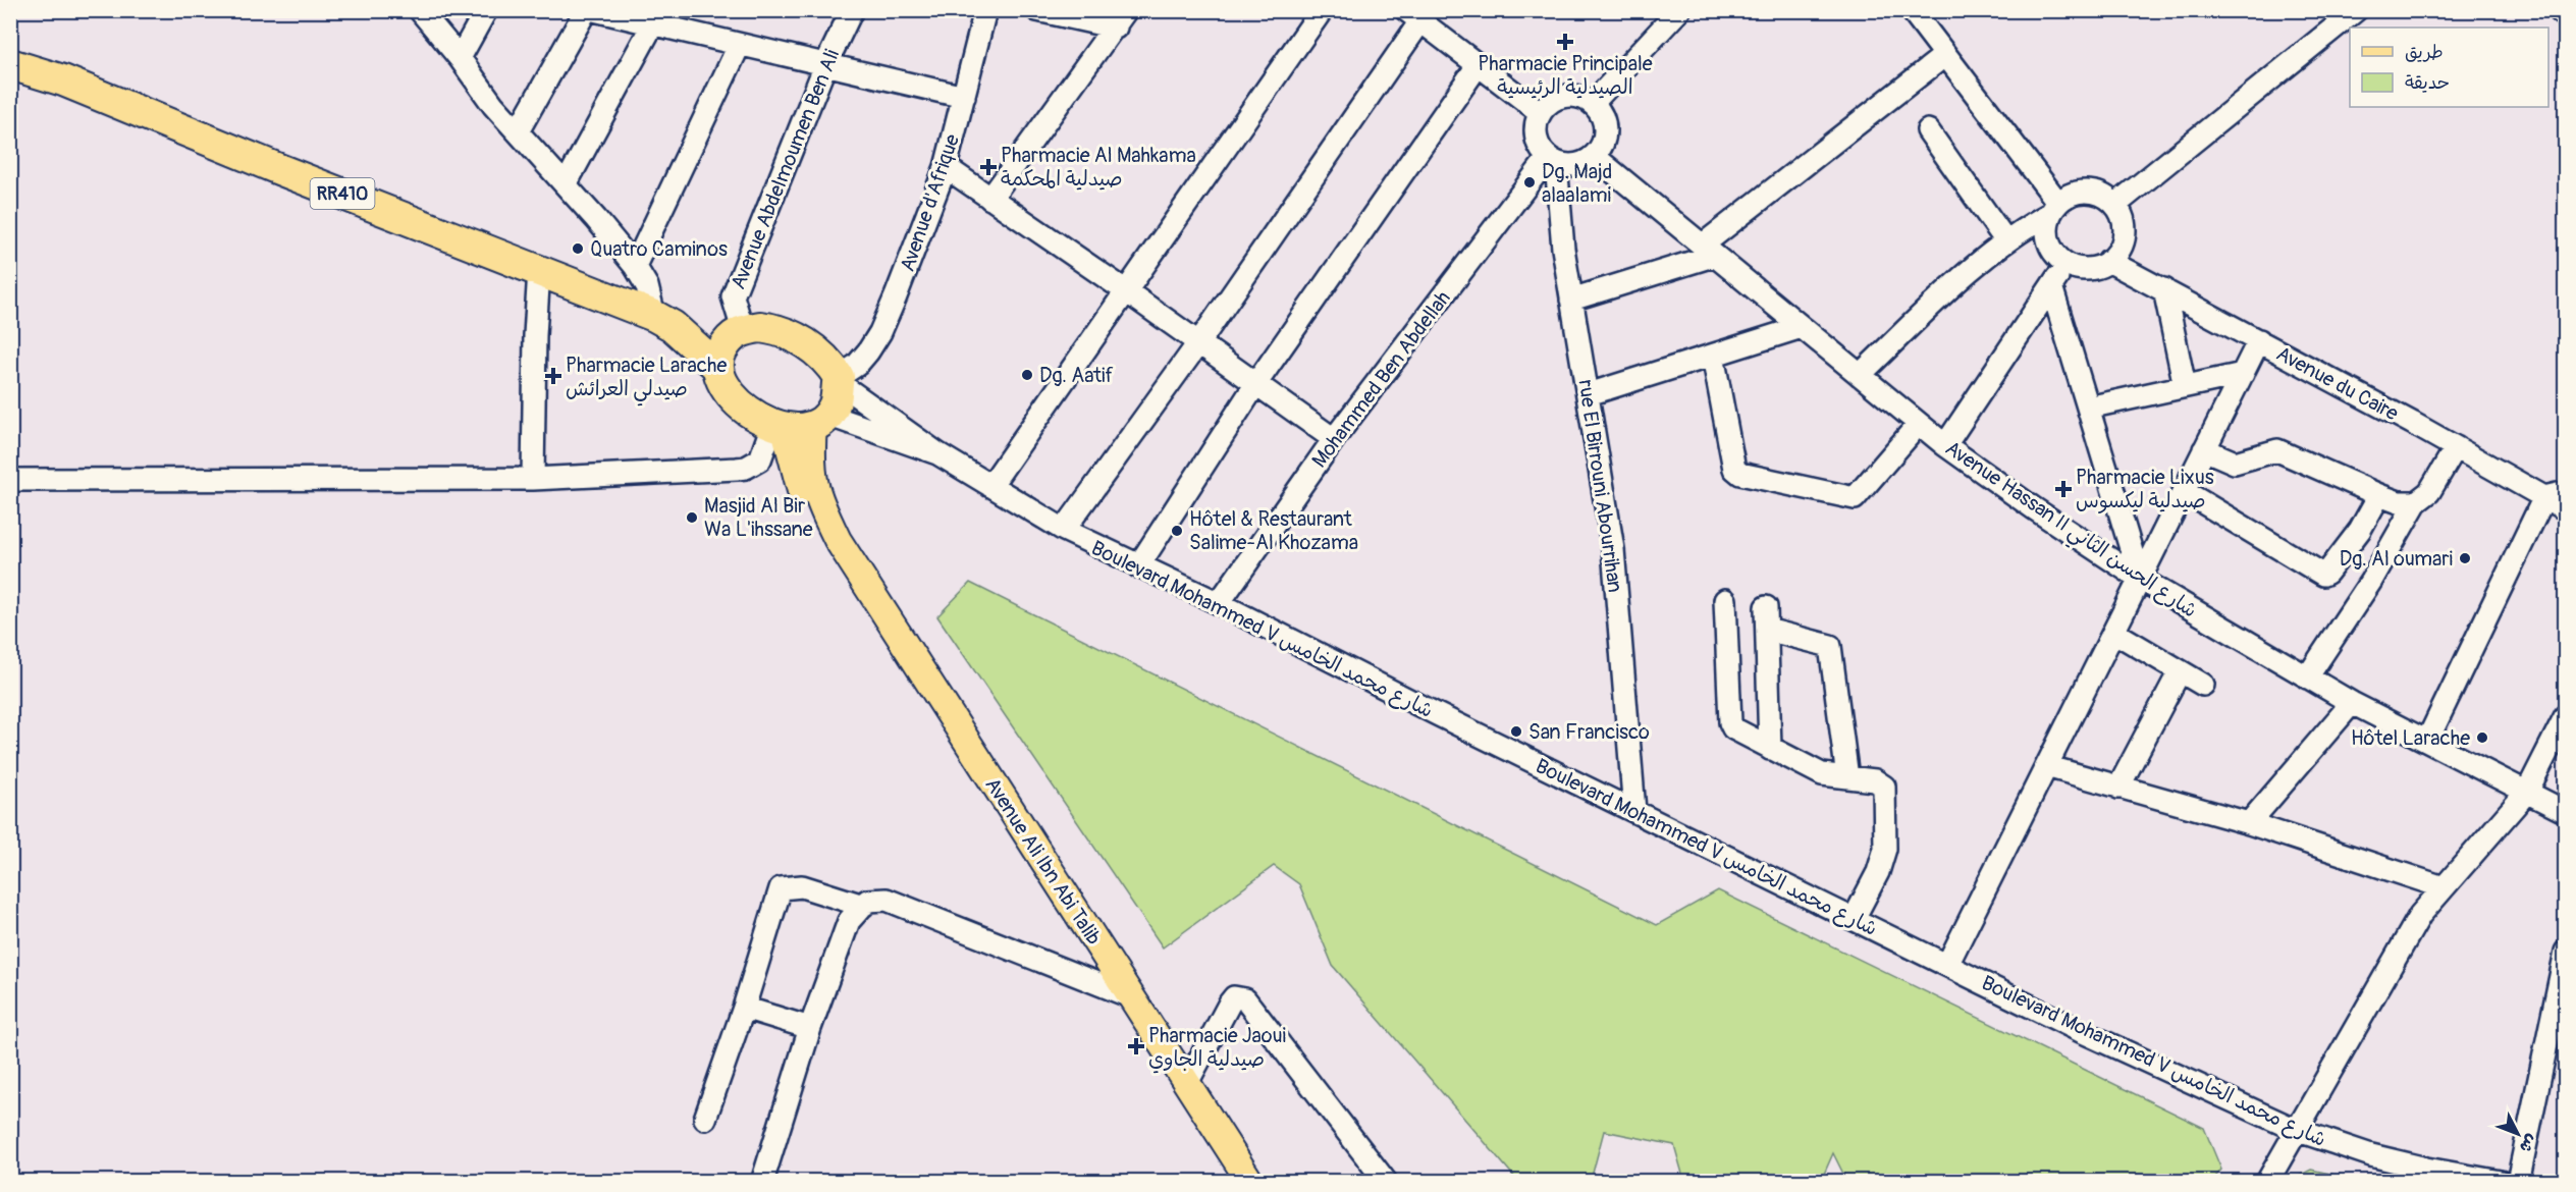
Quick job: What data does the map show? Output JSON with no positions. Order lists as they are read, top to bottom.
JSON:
{
  "streets": {
    "highway": ["RR410"],
    "main road": ["Avenue Ali Ibn Abi Talib"],
    "street": [
      "Avenue Abdelmoumen Ben Ali",
      "Avenue d'Afrique",
      "Mohammed Ben Abdellah",
      "Avenue du Caire",
      "rue El Birrouni Abourrihan",
      "Avenue Hassan II شارع الحسن الثاني",
      "Boulevard Mohammed V شارع محمد الخامس"
    ]
  },
  "crossings": [
    ["Avenue Abdelmoumen Ben Ali", "RR410"],
    ["Avenue Abdelmoumen Ben Ali", "Avenue d'Afrique"],
    ["Avenue Abdelmoumen Ben Ali", "Boulevard Mohammed V شارع محمد الخامس"],
    ["Avenue Abdelmoumen Ben Ali", "Avenue Ali Ibn Abi Talib"],
    ["RR410", "Avenue d'Afrique"],
    ["RR410", "Boulevard Mohammed V شارع محمد الخامس"],
    ["RR410", "Avenue Ali Ibn Abi Talib"],
    ["Avenue d'Afrique", "Boulevard Mohammed V شارع محمد الخامس"],
    ["Avenue d'Afrique", "Avenue Ali Ibn Abi Talib"],
    ["Mohammed Ben Abdellah", "rue El Birrouni Abourrihan"],
    ["Mohammed Ben Abdellah", "Avenue Hassan II شارع الحسن الثاني"],
    ["Mohammed Ben Abdellah", "Boulevard Mohammed V شارع محمد الخامس"],
    ["rue El Birrouni Abourrihan", "Avenue Hassan II شارع الحسن الثاني"],
    ["rue El Birrouni Abourrihan", "Boulevard Mohammed V شارع محمد الخامس"],
    ["Boulevard Mohammed V شارع محمد الخامس", "Avenue Ali Ibn Abi Talib"]
  ],
  "places": {
    "health": [
      "Pharmacie Principale الصيدلية الرئيسية",
      "Pharmacie Al Mahkama صيدلية المحكمة",
      "Pharmacie Larache صيدلي العرائش",
      "Pharmacie Lixus صيدلية ليكسوس",
      "Pharmacie Jaoui صيدلية الجاوي"
    ],
    "other": [
      "Dg. Majd alaalami",
      "Quatro Caminos",
      "Dg. Aatif",
      "Masjid Al Bir Wa L'ihssane",
      "Hôtel & Restaurant Salime-Al Khozama",
      "Dg. Al oumari",
      "San Francisco",
      "Hôtel Larache"
    ]
  },
  "legend": ["طريق", "حديقة"],
  "north": "bottom right"
}
